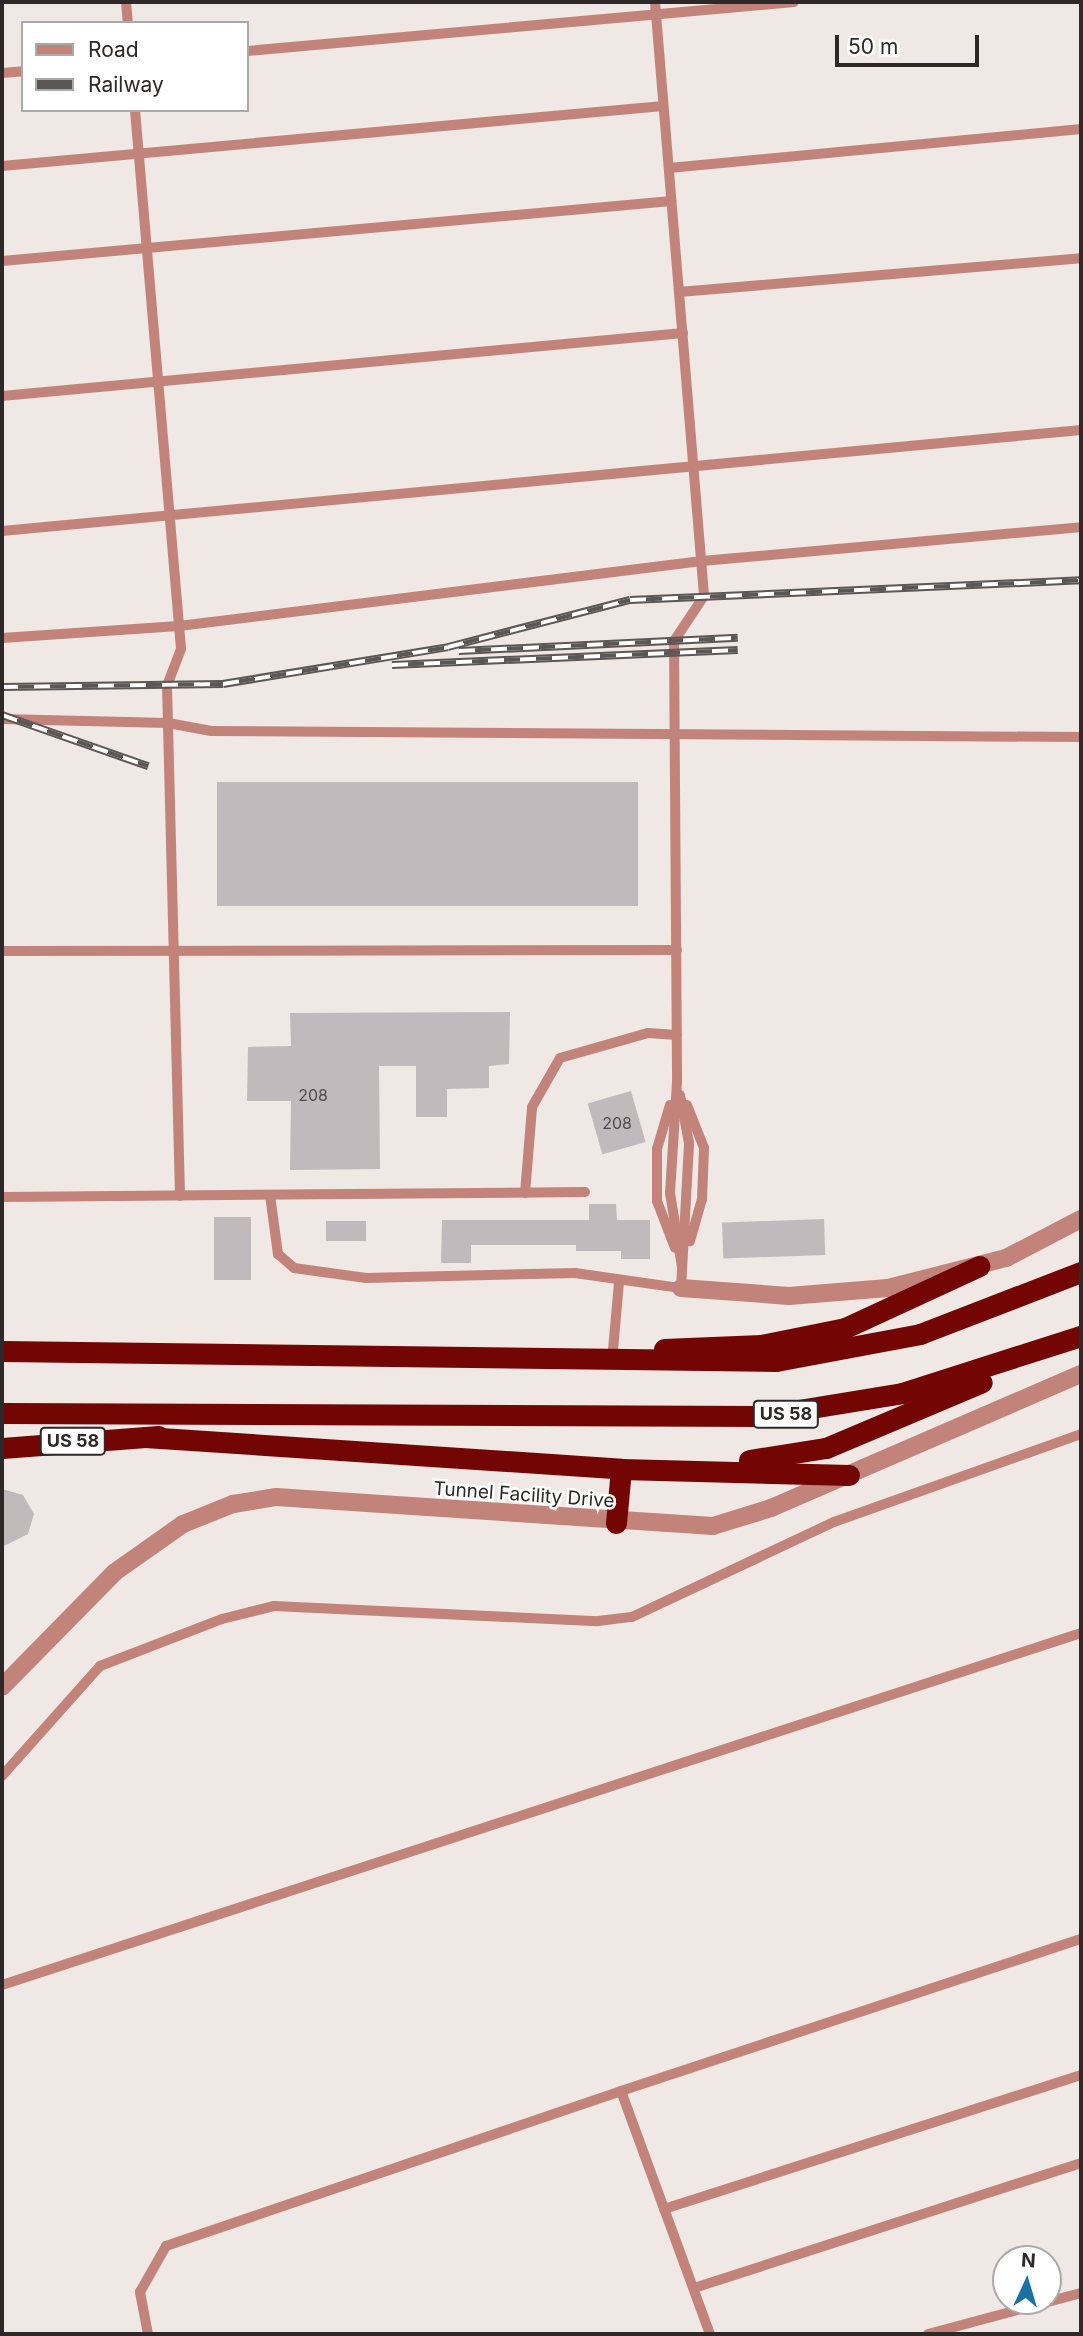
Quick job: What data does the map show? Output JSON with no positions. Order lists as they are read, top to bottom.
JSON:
{
  "streets": {
    "highway": ["US 58"],
    "street": ["Tunnel Facility Drive"]
  },
  "house_numbers": ["208", "208"],
  "legend": ["Road", "Railway"],
  "scale_bar": "50 m",
  "north": "top"
}
